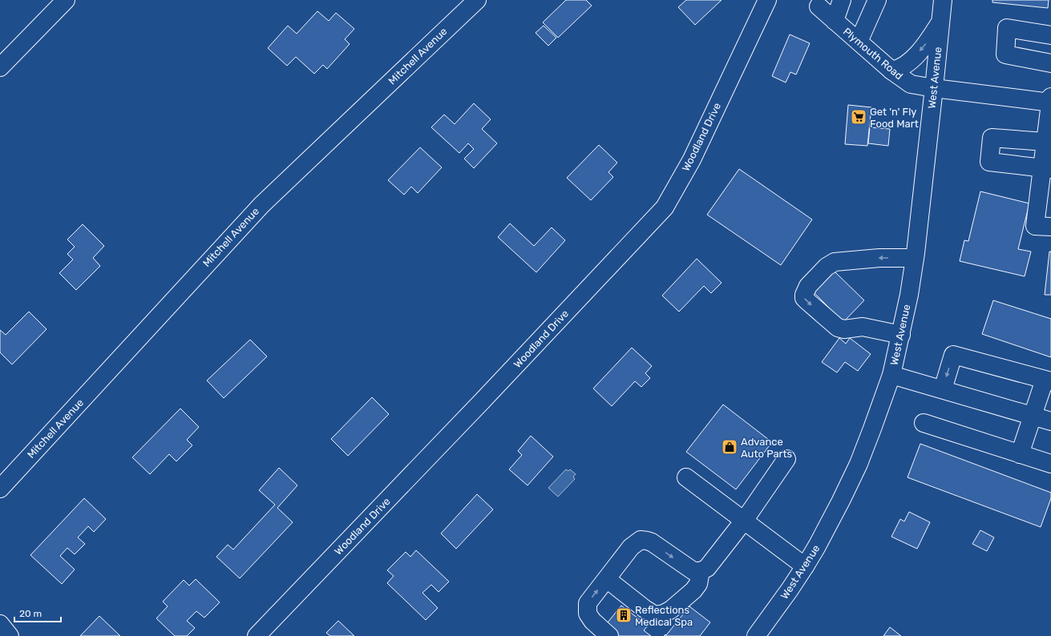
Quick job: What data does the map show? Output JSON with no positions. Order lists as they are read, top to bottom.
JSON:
{
  "streets": {
    "street": [
      "Plymouth Road",
      "Mitchell Avenue",
      "West Avenue",
      "Woodland Drive"
    ]
  },
  "crossings": [
    ["Plymouth Road", "West Avenue"]
  ],
  "places": {
    "supermarket": ["Get 'n' Fly Food Mart"],
    "shop": ["Advance Auto Parts"],
    "building": ["Reflections Medical Spa"]
  },
  "scale_bar": "20 m"
}
